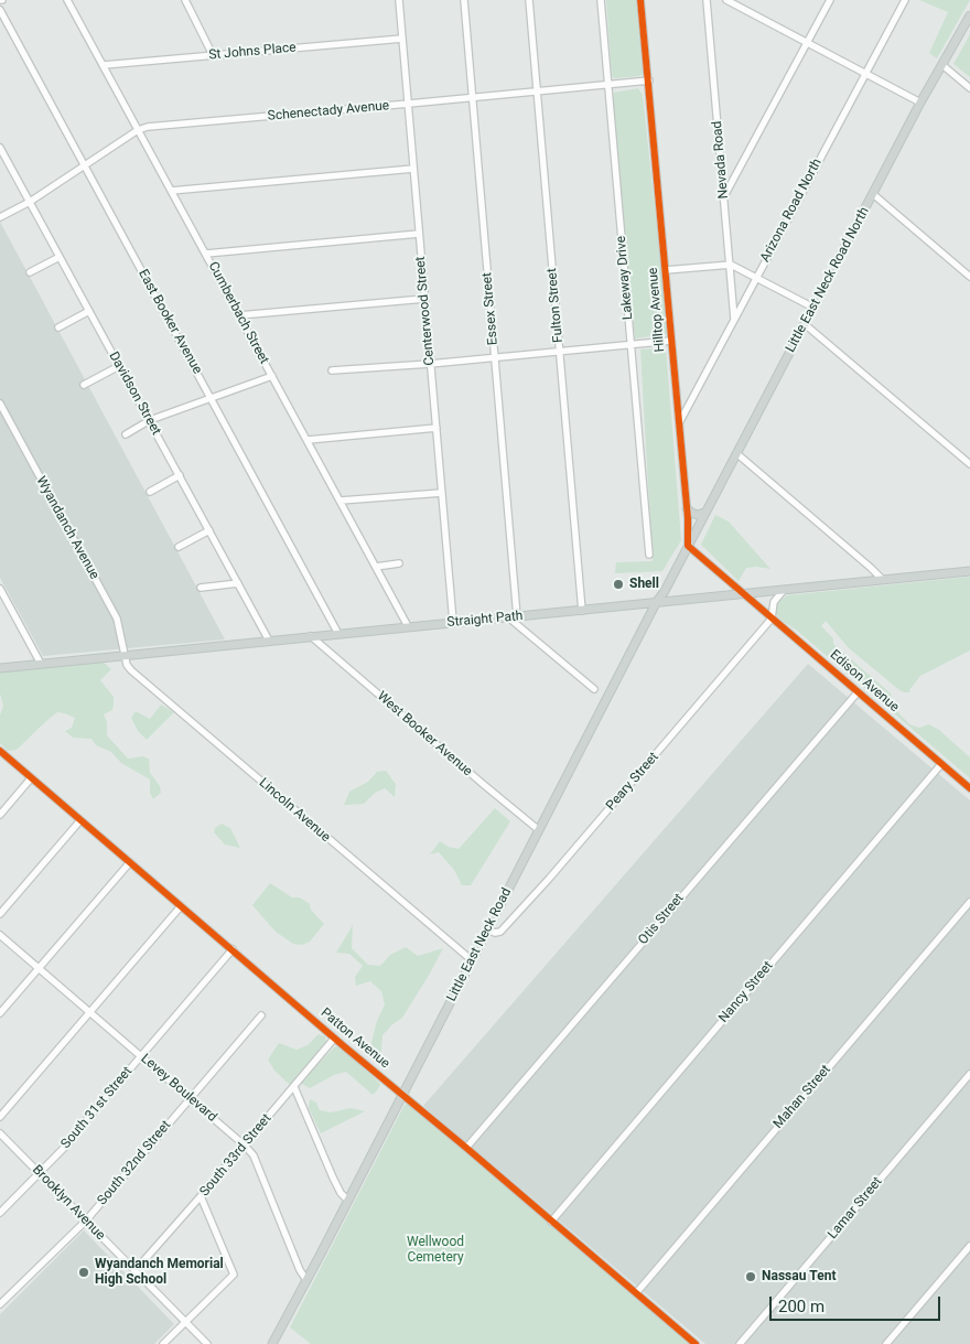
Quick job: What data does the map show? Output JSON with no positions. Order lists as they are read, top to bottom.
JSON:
{
  "streets": {
    "main road": ["Little East Neck Road North", "Straight Path", "Little East Neck Road"],
    "street": [
      "St Johns Place",
      "Schenectady Avenue",
      "Nevada Road",
      "Arizona Road North",
      "Lakeway Drive",
      "Fulton Street",
      "Essex Street",
      "Hilltop Avenue",
      "Centerwood Street",
      "Cumberbach Street",
      "East Booker Avenue",
      "Davidson Street",
      "Wyandanch Avenue",
      "Edison Avenue",
      "West Booker Avenue",
      "Peary Street",
      "Lincoln Avenue",
      "Otis Street",
      "Nancy Street",
      "Patton Avenue",
      "Levey Boulevard",
      "Mahan Street",
      "South 31st Street",
      "South 33rd Street",
      "South 32nd Street",
      "Brooklyn Avenue",
      "Lamar Street"
    ]
  },
  "crossings": [
    ["St Johns Place", "Centerwood Street"],
    ["St Johns Place", "Cumberbach Street"],
    ["Schenectady Avenue", "Lakeway Drive"],
    ["Schenectady Avenue", "Fulton Street"],
    ["Schenectady Avenue", "Essex Street"],
    ["Schenectady Avenue", "Hilltop Avenue"],
    ["Schenectady Avenue", "Centerwood Street"],
    ["Schenectady Avenue", "Cumberbach Street"],
    ["Schenectady Avenue", "East Booker Avenue"],
    ["Schenectady Avenue", "Davidson Street"],
    ["Nevada Road", "Arizona Road North"],
    ["Arizona Road North", "Hilltop Avenue"],
    ["Little East Neck Road North", "Hilltop Avenue"],
    ["Little East Neck Road North", "Little East Neck Road"],
    ["Fulton Street", "Straight Path"],
    ["Essex Street", "Straight Path"],
    ["Hilltop Avenue", "Little East Neck Road"],
    ["Centerwood Street", "Straight Path"],
    ["Cumberbach Street", "Straight Path"],
    ["East Booker Avenue", "Straight Path"],
    ["Davidson Street", "Straight Path"],
    ["Wyandanch Avenue", "Straight Path"],
    ["Wyandanch Avenue", "Lincoln Avenue"],
    ["Straight Path", "Edison Avenue"],
    ["Straight Path", "West Booker Avenue"],
    ["Straight Path", "Lincoln Avenue"],
    ["Straight Path", "Little East Neck Road"],
    ["Edison Avenue", "Peary Street"],
    ["Edison Avenue", "Otis Street"],
    ["Edison Avenue", "Nancy Street"],
    ["West Booker Avenue", "Little East Neck Road"],
    ["Peary Street", "Little East Neck Road"],
    ["Lincoln Avenue", "Little East Neck Road"],
    ["Otis Street", "Patton Avenue"],
    ["Little East Neck Road", "Patton Avenue"],
    ["Little East Neck Road", "Levey Boulevard"],
    ["Nancy Street", "Patton Avenue"],
    ["Patton Avenue", "Mahan Street"],
    ["Patton Avenue", "South 31st Street"],
    ["Patton Avenue", "South 33rd Street"],
    ["Levey Boulevard", "South 31st Street"],
    ["Levey Boulevard", "South 33rd Street"],
    ["Levey Boulevard", "South 32nd Street"],
    ["South 31st Street", "Brooklyn Avenue"],
    ["South 33rd Street", "Brooklyn Avenue"],
    ["South 32nd Street", "Brooklyn Avenue"]
  ],
  "parks": ["Wellwood Cemetery"],
  "places": ["Shell", "Wyandanch Memorial High School", "Nassau Tent"],
  "scale_bar": "200 m"
}
